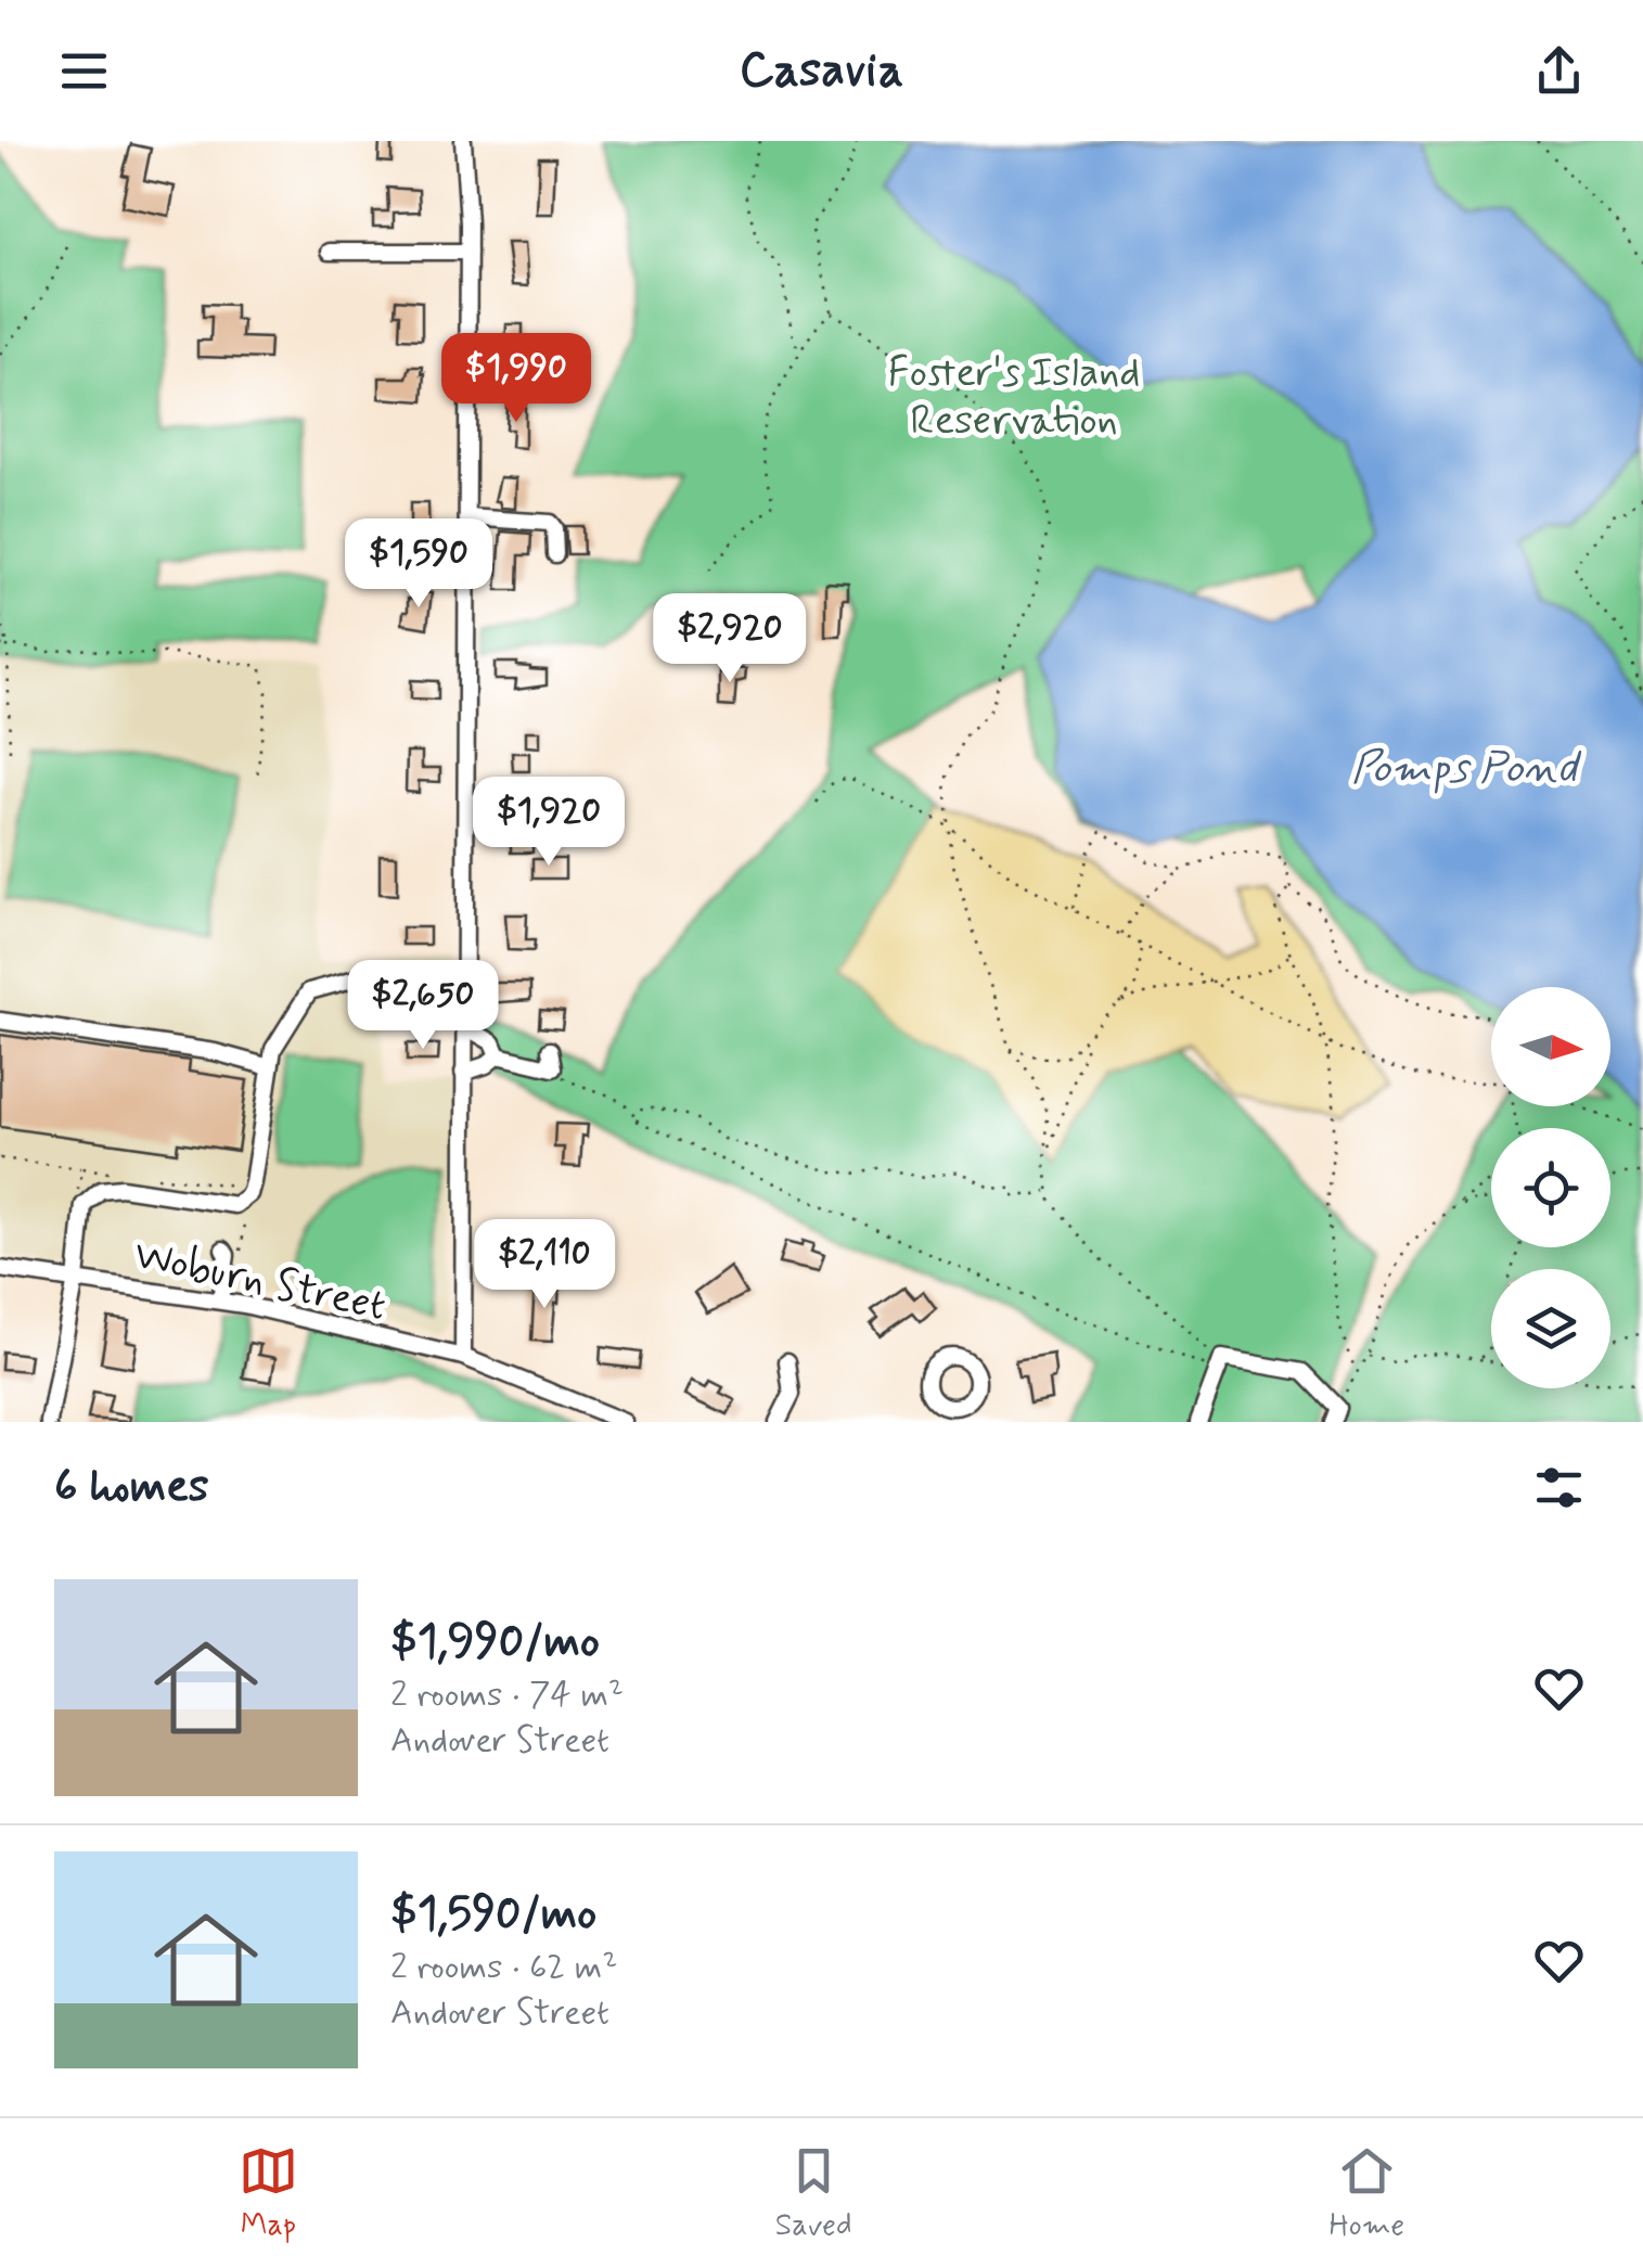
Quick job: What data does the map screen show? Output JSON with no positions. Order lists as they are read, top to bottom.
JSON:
{
  "streets": {
    "street": ["Woburn Street"]
  },
  "water": ["Pomps Pond"],
  "parks": ["Foster's Island Reservation"],
  "north": "right",
  "page": {
    "header": "Casavia",
    "price": [
      "$1,990",
      "$1,590",
      "$2,920",
      "$1,920",
      "$2,650",
      "$2,110"
    ],
    "heading": "6 homes",
    "list": [
      {
        "name": "$1,990/mo",
        "note": "2 rooms · 74 m² · Andover Street"
      },
      {
        "name": "$1,590/mo",
        "note": "2 rooms · 62 m² · Andover Street"
      }
    ],
    "tabs": ["Map", "Saved", "Home"]
  }
}
